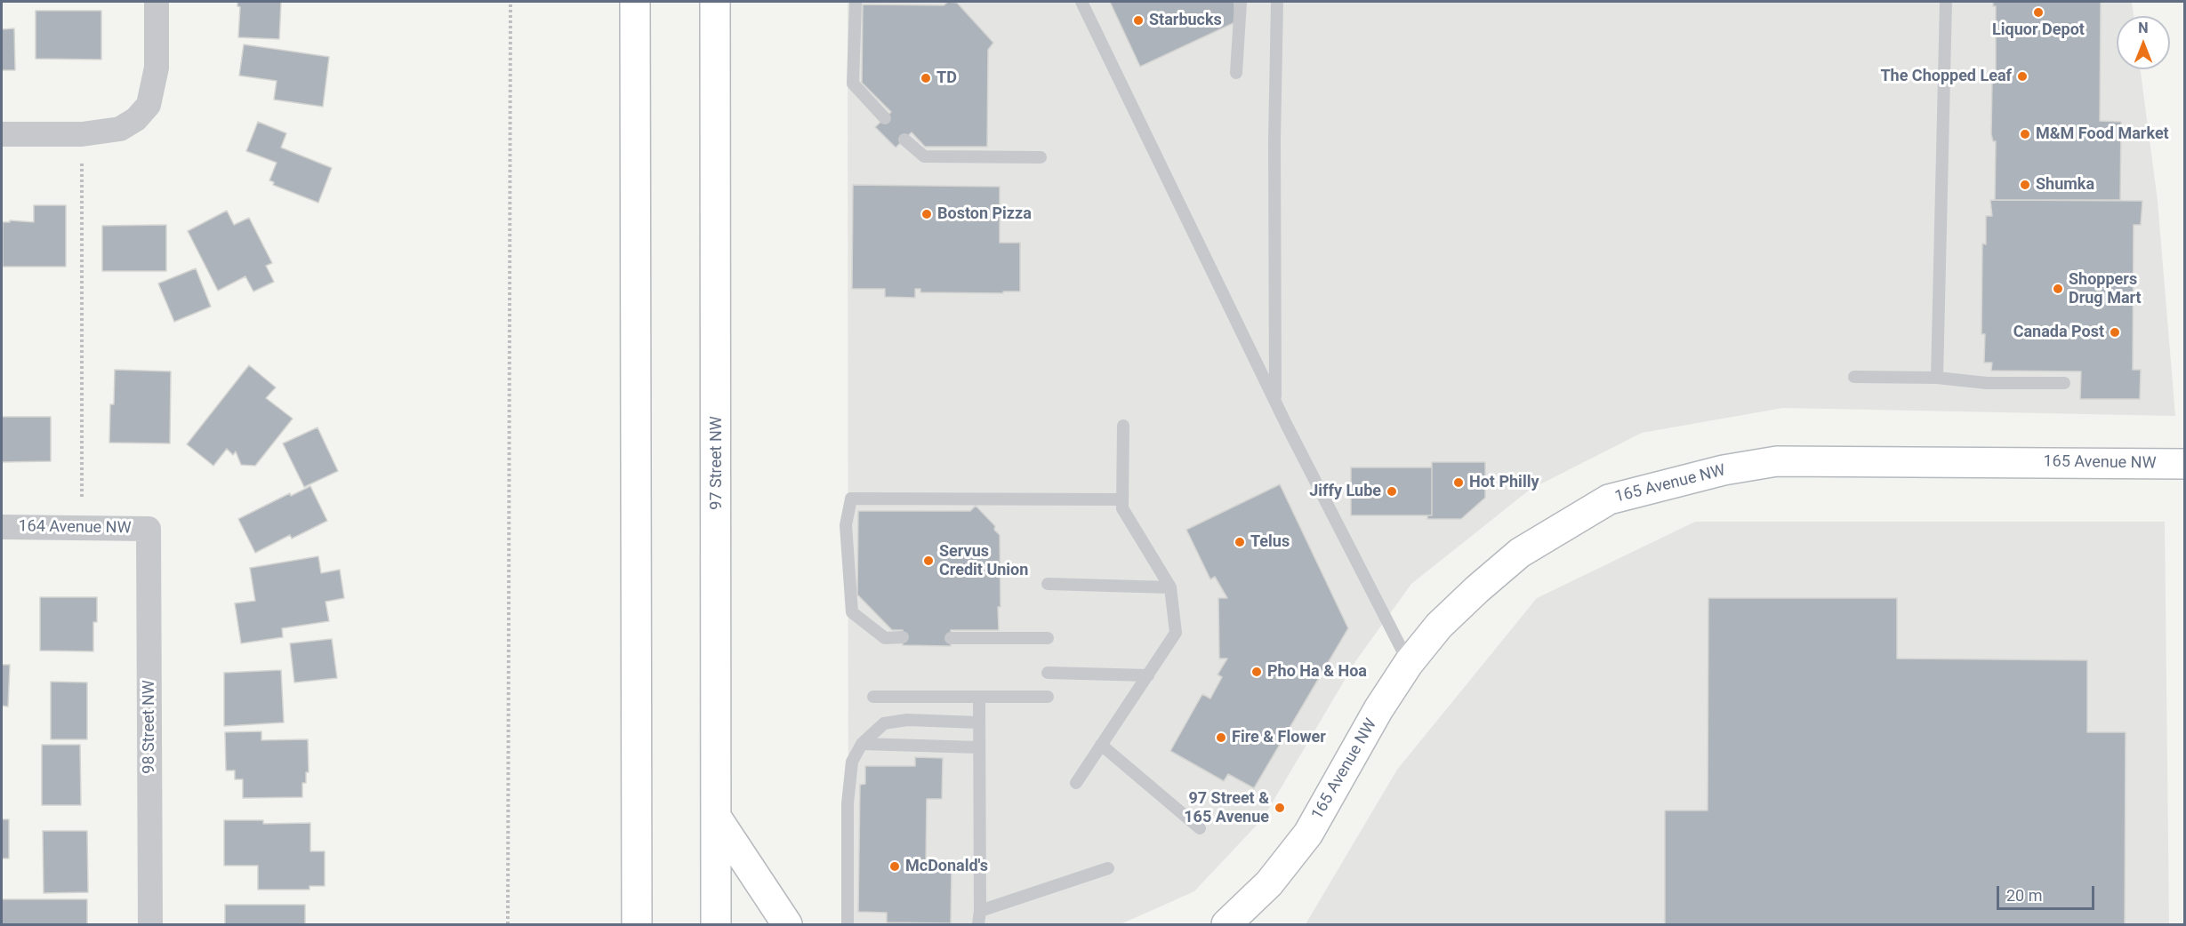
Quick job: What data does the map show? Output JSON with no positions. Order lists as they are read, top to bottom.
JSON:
{
  "streets": {
    "main road": ["97 Street NW", "165 Avenue NW"],
    "street": ["164 Avenue NW", "98 Street NW"]
  },
  "crossings": [
    ["164 Avenue NW", "98 Street NW"]
  ],
  "places": [
    "Liquor Depot",
    "Starbucks",
    "The Chopped Leaf",
    "TD",
    "M&M Food Market",
    "Shumka",
    "Boston Pizza",
    "Shoppers Drug Mart",
    "Canada Post",
    "Hot Philly",
    "Jiffy Lube",
    "Telus",
    "Servus Credit Union",
    "Pho Ha & Hoa",
    "Fire & Flower",
    "97 Street & 165 Avenue",
    "McDonald's"
  ],
  "scale_bar": "20 m",
  "north": "top"
}
